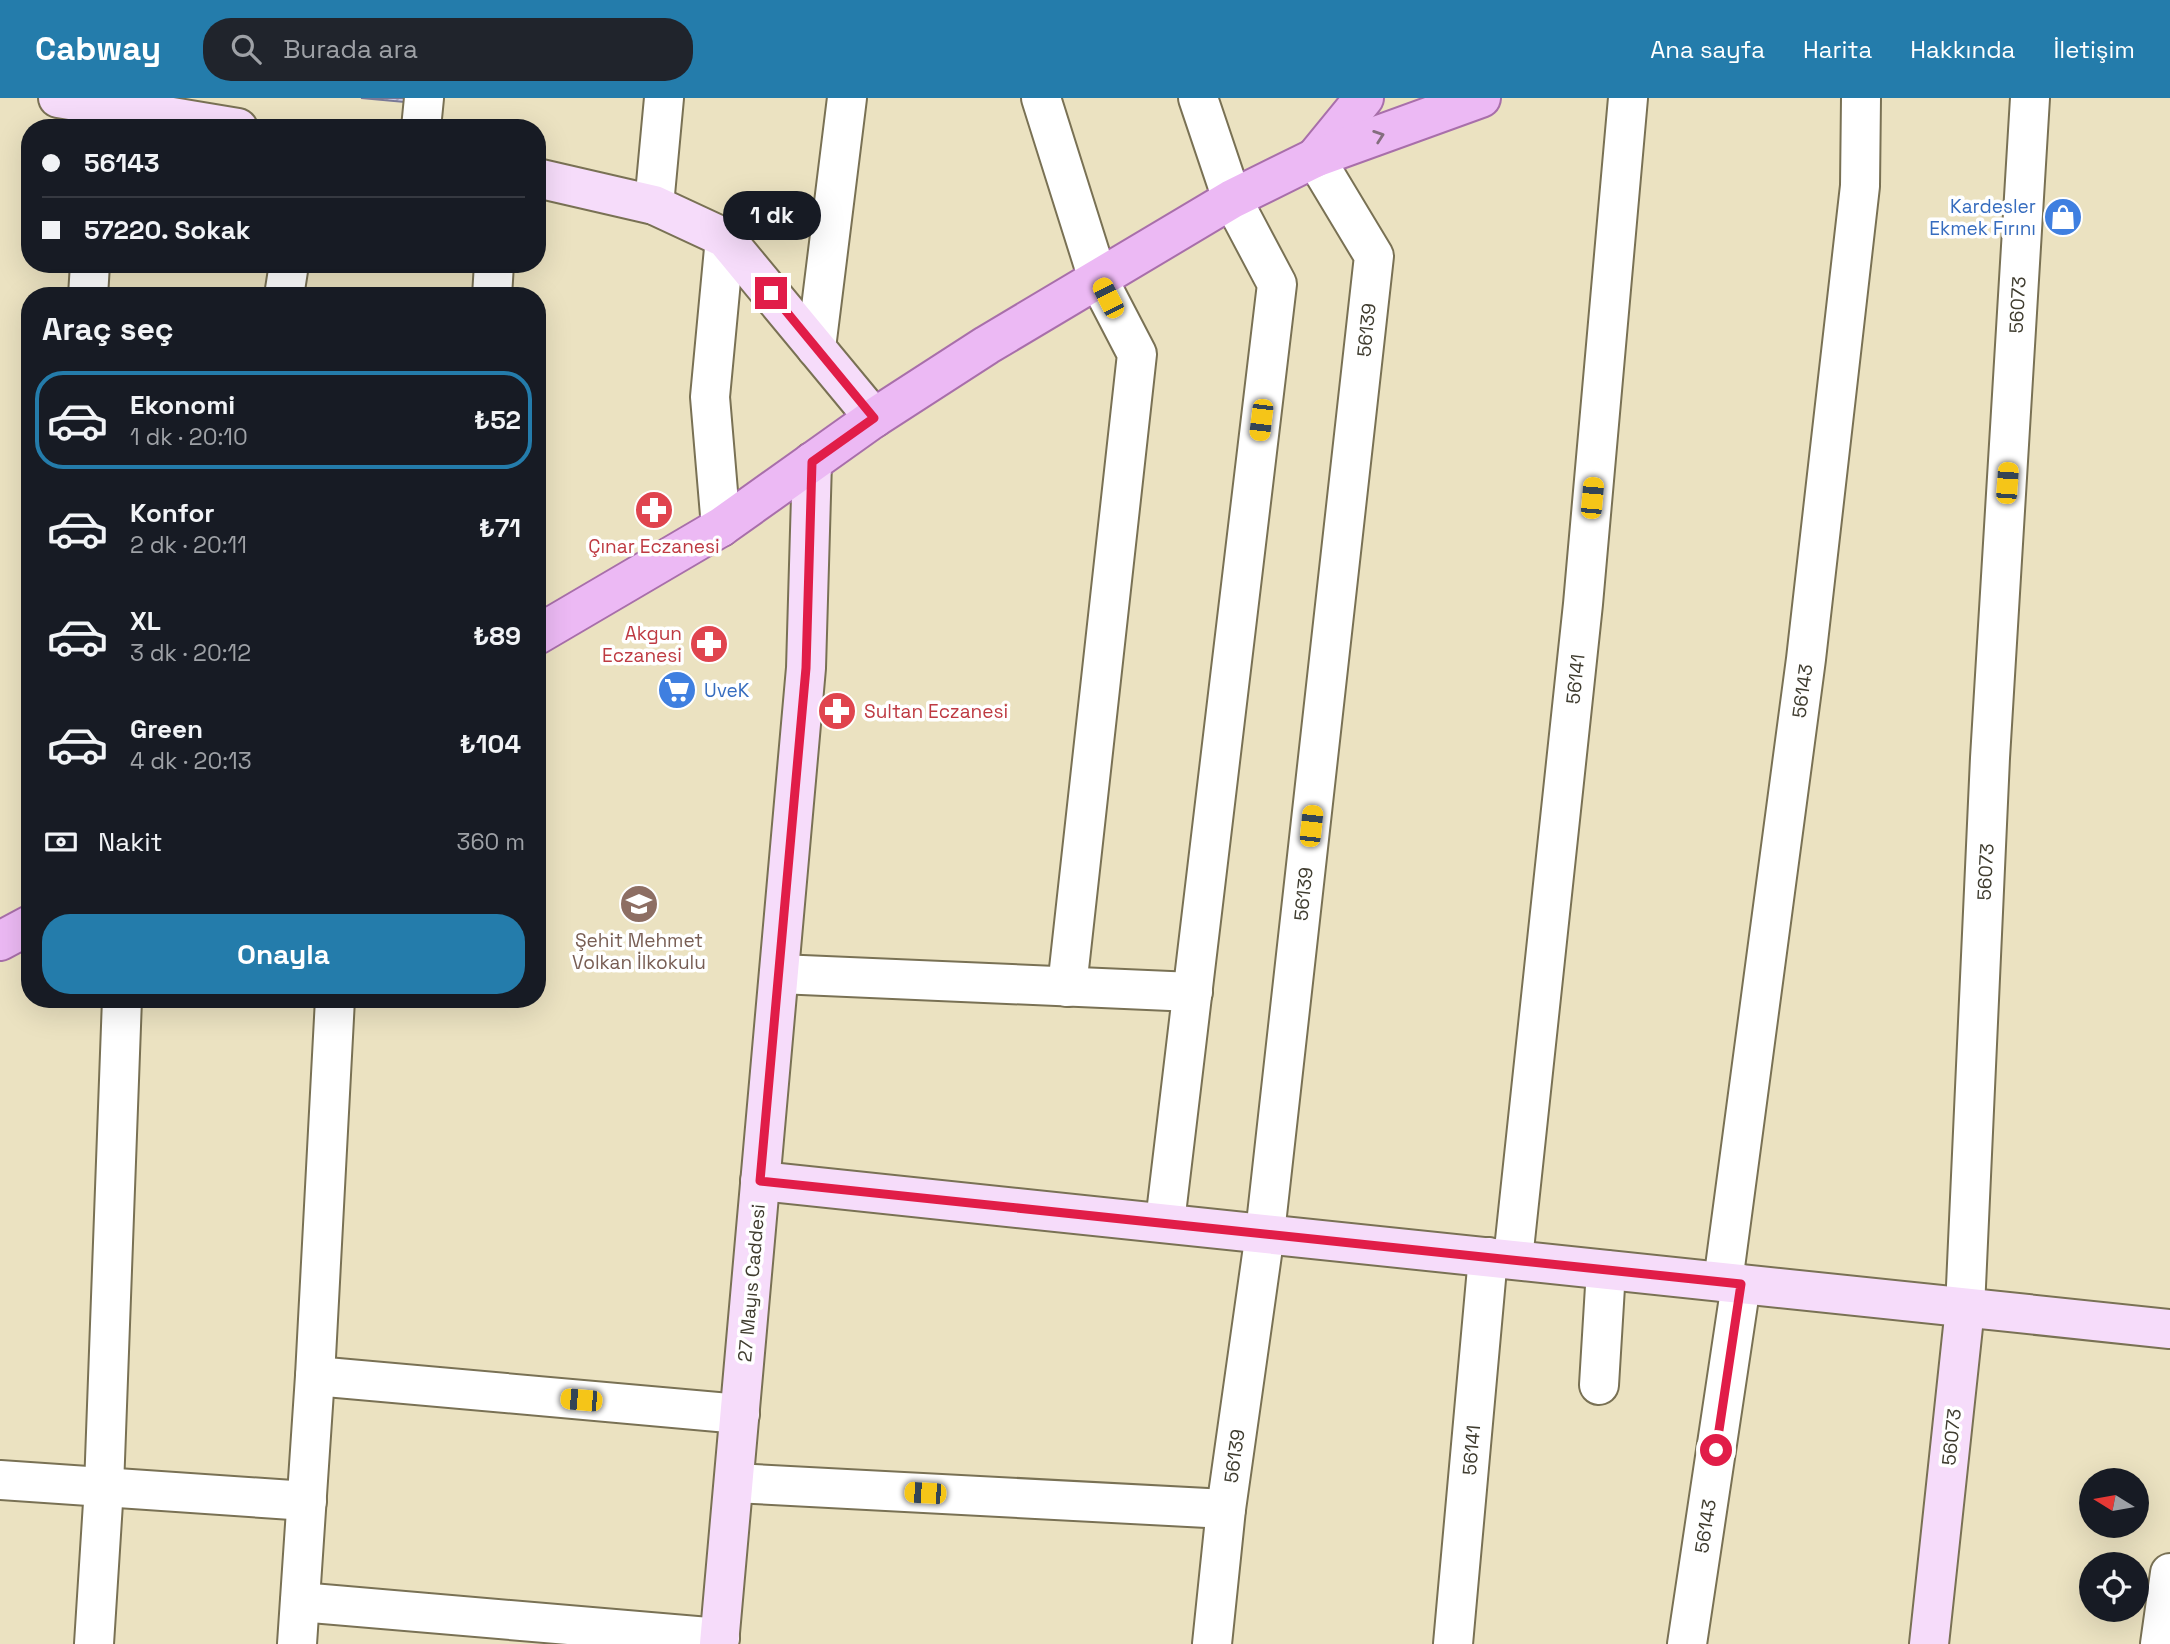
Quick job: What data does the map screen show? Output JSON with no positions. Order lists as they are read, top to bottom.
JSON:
{
  "streets": {
    "street": [
      "56073",
      "56139",
      "56141",
      "56143",
      "27 Mayıs Caddesi"
    ]
  },
  "places": {
    "shop": ["Kardesler Ekmek Fırını"],
    "pharmacy": ["Çınar Eczanesi", "Akgun Eczanesi", "Sultan Eczanesi"],
    "supermarket": ["UveK"],
    "school or university": ["Şehit Mehmet Volkan İlkokulu"]
  },
  "north": "left",
  "page": {
    "header": "Cabway",
    "search": "Burada ara",
    "nav": [
      "Ana sayfa",
      "Harita",
      "Hakkında",
      "İletişim"
    ],
    "banner": ["56143", "57220. Sokak"],
    "bubble": "1 dk",
    "heading": "Araç seç",
    "list": [
      {
        "name": "Ekonomi",
        "note": "1 dk · 20:10",
        "value": "₺52"
      },
      {
        "name": "Konfor",
        "note": "2 dk · 20:11",
        "value": "₺71"
      },
      {
        "name": "XL",
        "note": "3 dk · 20:12",
        "value": "₺89"
      },
      {
        "name": "Green",
        "note": "4 dk · 20:13",
        "value": "₺104"
      }
    ],
    "pay": ["Nakit", "360 m"],
    "buttons": "Onayla"
  }
}
